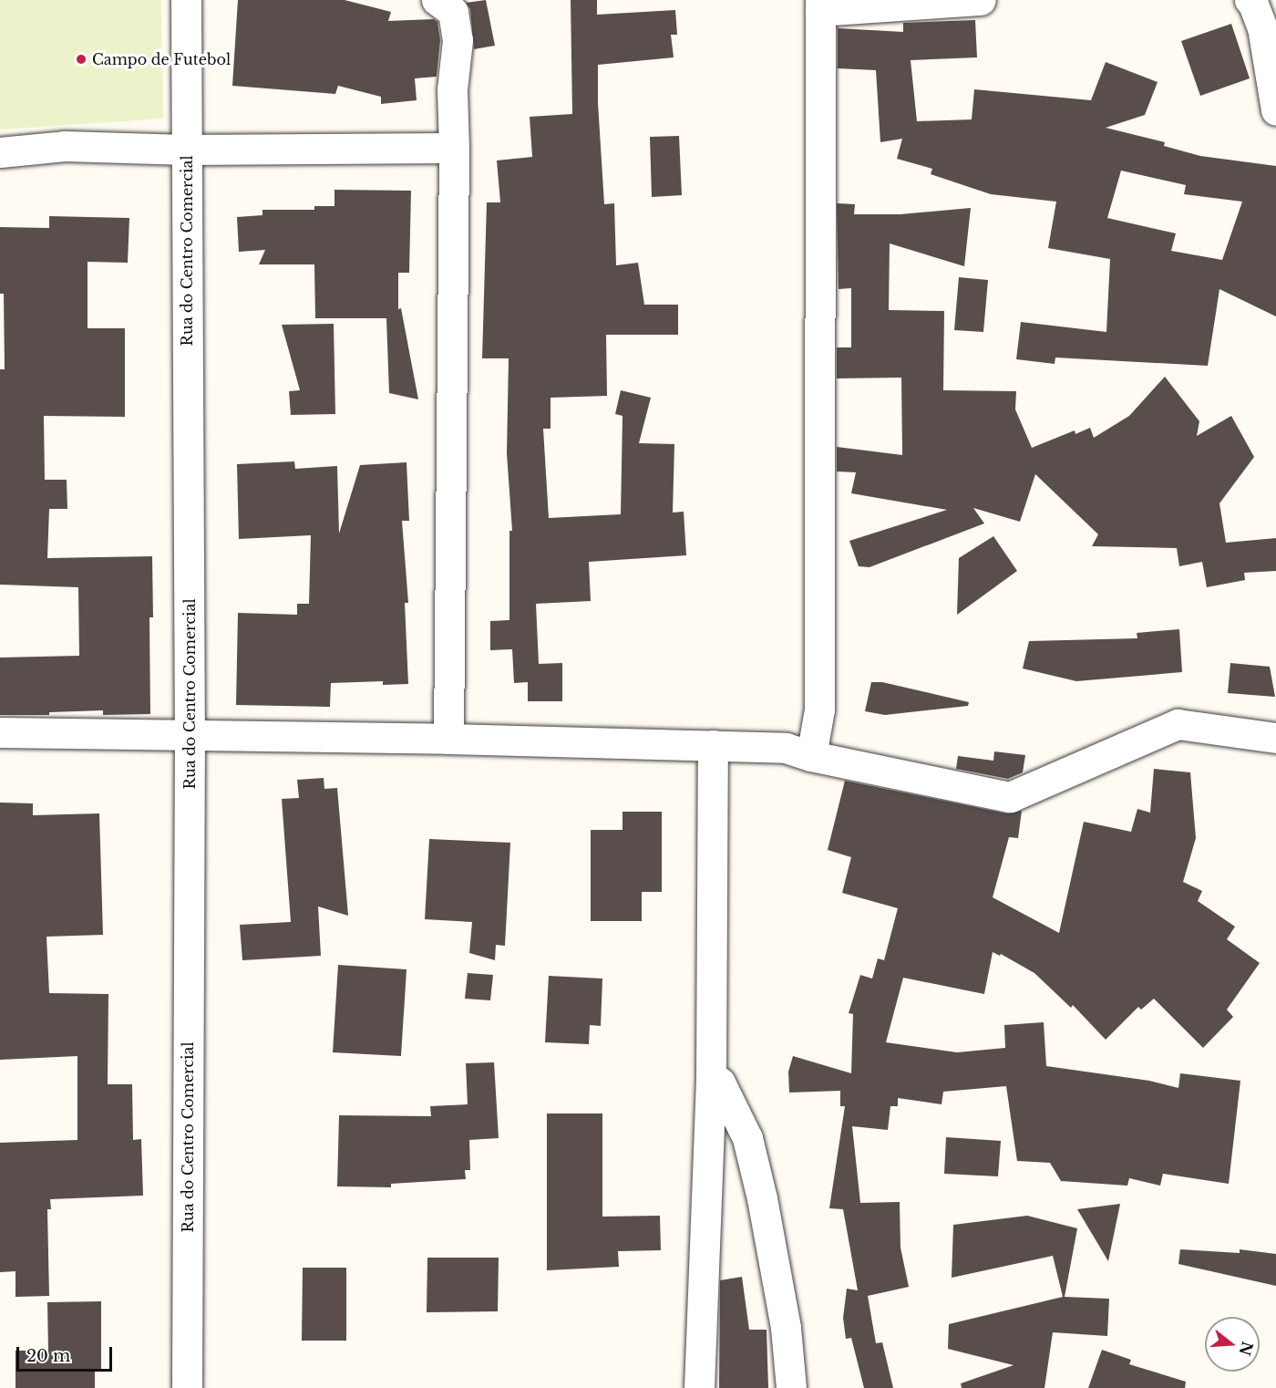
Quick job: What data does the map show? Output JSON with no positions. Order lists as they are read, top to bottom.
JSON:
{
  "streets": {
    "street": ["Rua do Centro Comercial"]
  },
  "places": ["Campo de Futebol"],
  "scale_bar": "20 m",
  "north": "right"
}
